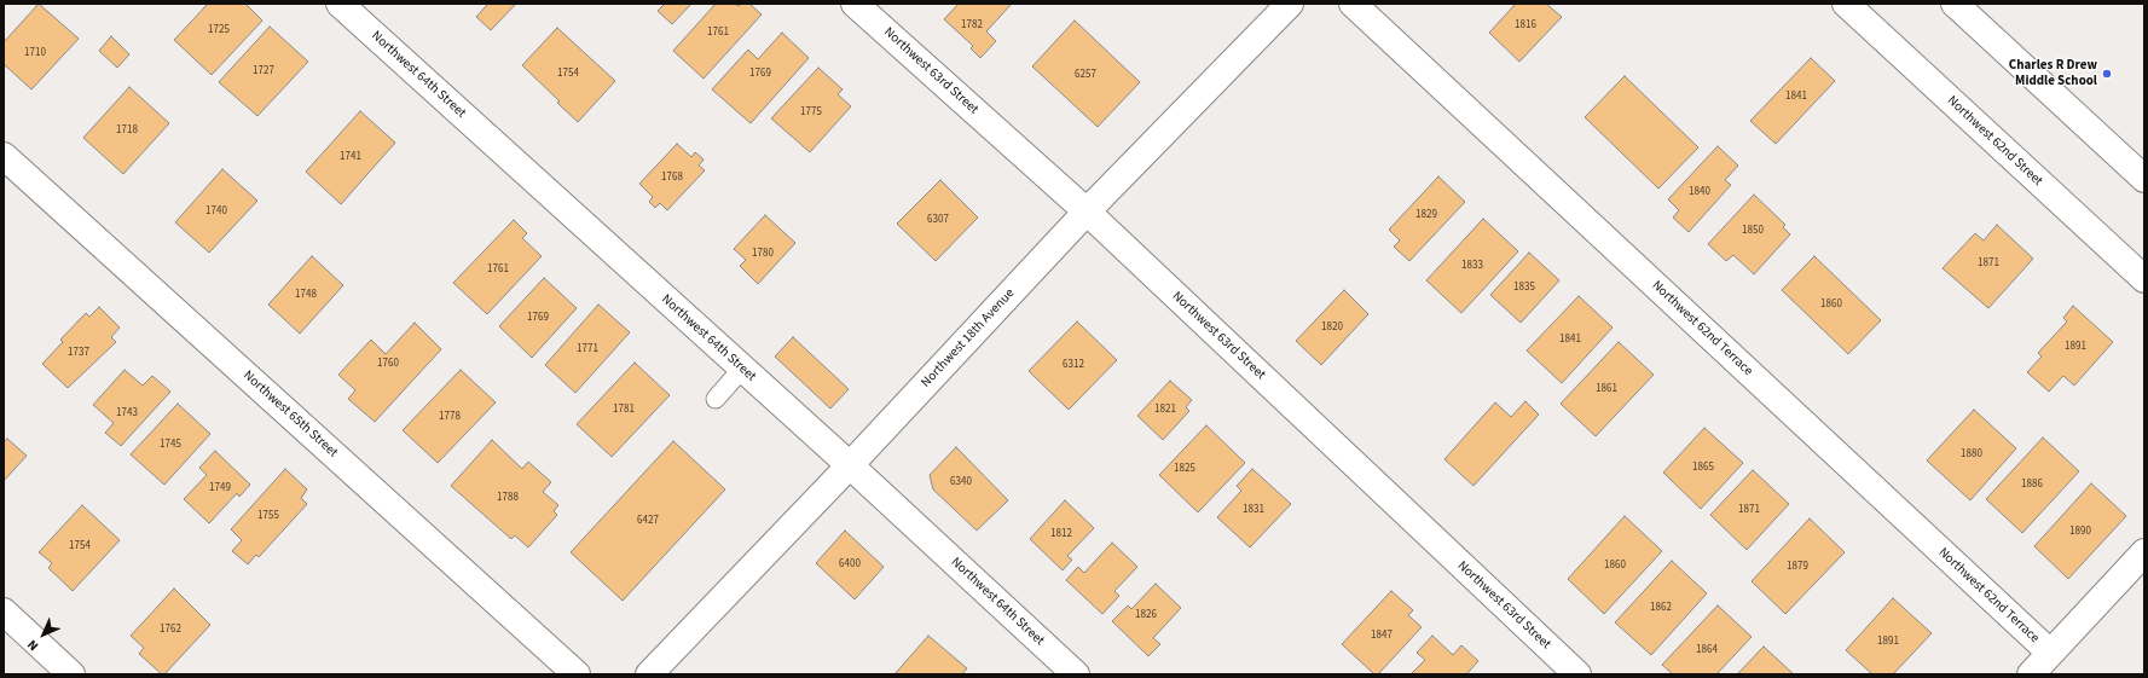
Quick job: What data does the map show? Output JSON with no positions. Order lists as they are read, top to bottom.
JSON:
{
  "streets": {
    "street": [
      "Northwest 63rd Street",
      "Northwest 64th Street",
      "Northwest 62nd Street",
      "Northwest 62nd Terrace",
      "Northwest 18th Avenue",
      "Northwest 65th Street"
    ]
  },
  "crossings": [
    ["Northwest 63rd Street", "Northwest 18th Avenue"],
    ["Northwest 64th Street", "Northwest 18th Avenue"]
  ],
  "places": ["Charles R Drew Middle School"],
  "house_numbers": [
    "1782",
    "1816",
    "1725",
    "1761",
    "1710",
    "1727",
    "1754",
    "1769",
    "6257",
    "1841",
    "1775",
    "1718",
    "1741",
    "1768",
    "1840",
    "1740",
    "1829",
    "6307",
    "1850",
    "1780",
    "1871",
    "1833",
    "1761",
    "1835",
    "1748",
    "1860",
    "1769",
    "1820",
    "1841",
    "1891",
    "1771",
    "1737",
    "1760",
    "6312",
    "1861",
    "1781",
    "1821",
    "1743",
    "1778",
    "1745",
    "1880",
    "1865",
    "1825",
    "6340",
    "1886",
    "1749",
    "1788",
    "1831",
    "1871",
    "1755",
    "6427",
    "1890",
    "1812",
    "1754",
    "6400",
    "1860",
    "1879",
    "1862",
    "1826",
    "1762",
    "1847",
    "1891",
    "1864"
  ],
  "north": "bottom left"
}
